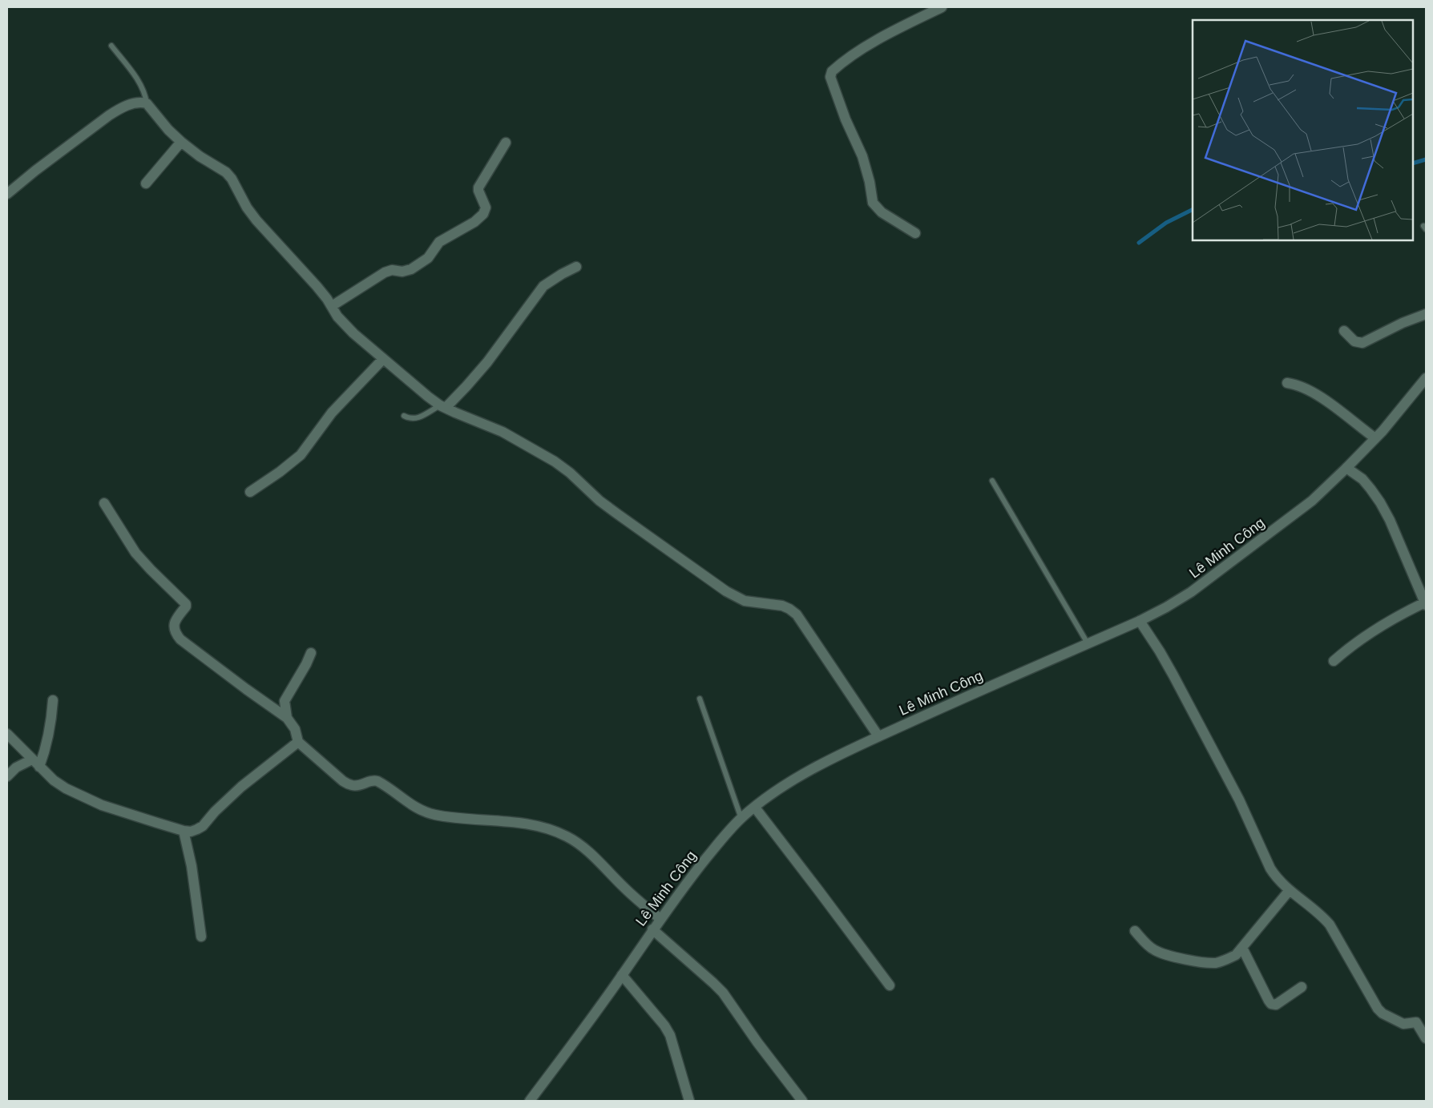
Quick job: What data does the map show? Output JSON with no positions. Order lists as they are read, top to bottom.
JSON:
{
  "streets": {
    "street": ["Lê Minh Công"]
  }
}
